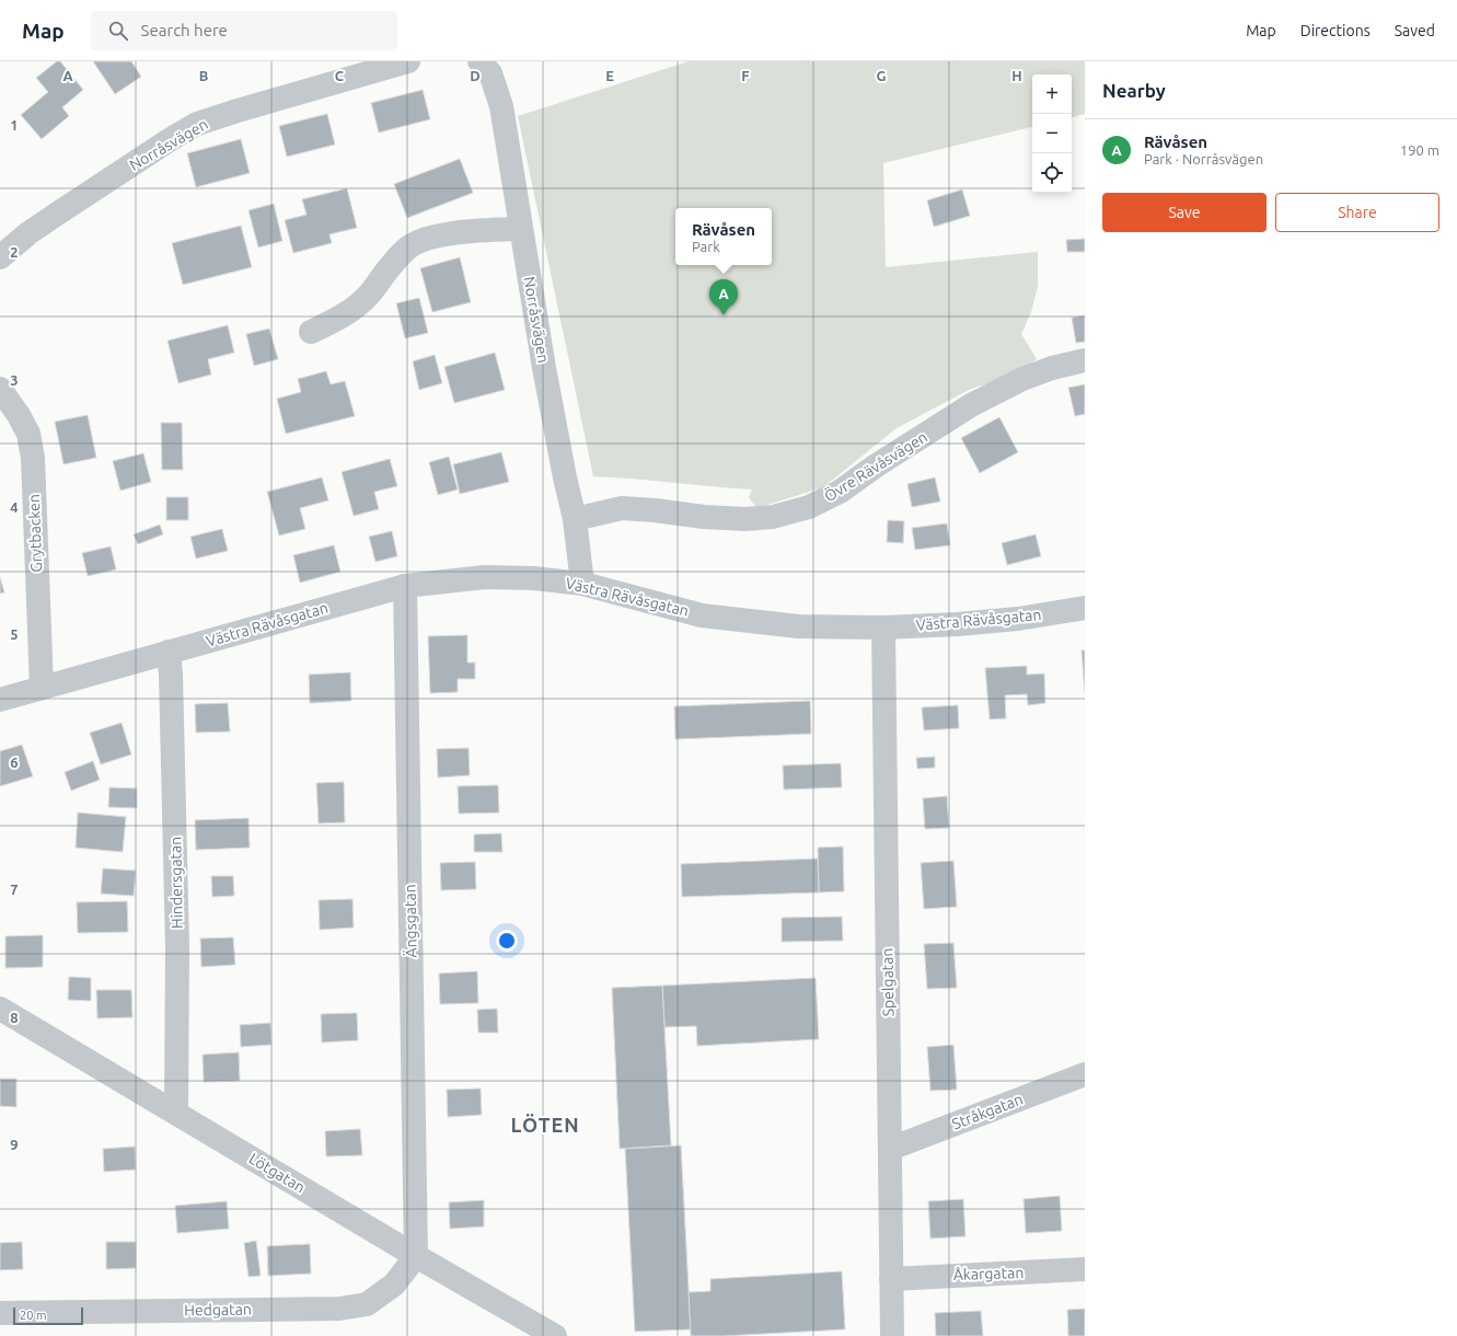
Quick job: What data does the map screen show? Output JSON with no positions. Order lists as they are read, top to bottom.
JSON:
{
  "streets": {
    "street": [
      "Norråsvägen",
      "Övre Rävåsvägen",
      "Grytbacken",
      "Västra Rävåsgatan",
      "Hindersgatan",
      "Ängsgatan",
      "Spelgatan",
      "Stråkgatan",
      "Lötgatan",
      "Åkargatan",
      "Hedgatan"
    ]
  },
  "crossings": [
    ["Norråsvägen", "Övre Rävåsvägen"],
    ["Norråsvägen", "Västra Rävåsgatan"],
    ["Grytbacken", "Västra Rävåsgatan"],
    ["Västra Rävåsgatan", "Hindersgatan"],
    ["Västra Rävåsgatan", "Ängsgatan"],
    ["Västra Rävåsgatan", "Spelgatan"],
    ["Hindersgatan", "Lötgatan"],
    ["Ängsgatan", "Lötgatan"],
    ["Ängsgatan", "Hedgatan"],
    ["Spelgatan", "Stråkgatan"],
    ["Spelgatan", "Åkargatan"],
    ["Lötgatan", "Hedgatan"]
  ],
  "districts": ["LÖTEN"],
  "scale_bar": "20 m",
  "page": {
    "header": "Map",
    "search": "Search here",
    "nav": ["Map", "Directions", "Saved"],
    "heading": "Nearby",
    "map_buttons": ["+", "−"],
    "list": [
      {
        "mark": "A",
        "name": "Rävåsen",
        "note": "Park · Norråsvägen",
        "value": "190 m"
      }
    ],
    "buttons": ["Save", "Share"],
    "popup": ["Rävåsen", "Park"],
    "pins": "A",
    "scale": "20 m"
  },
  "grid": {
    "columns": [
      "A",
      "B",
      "C",
      "D",
      "E",
      "F",
      "G",
      "H"
    ],
    "rows": [
      "1",
      "2",
      "3",
      "4",
      "5",
      "6",
      "7",
      "8",
      "9"
    ]
  }
}
